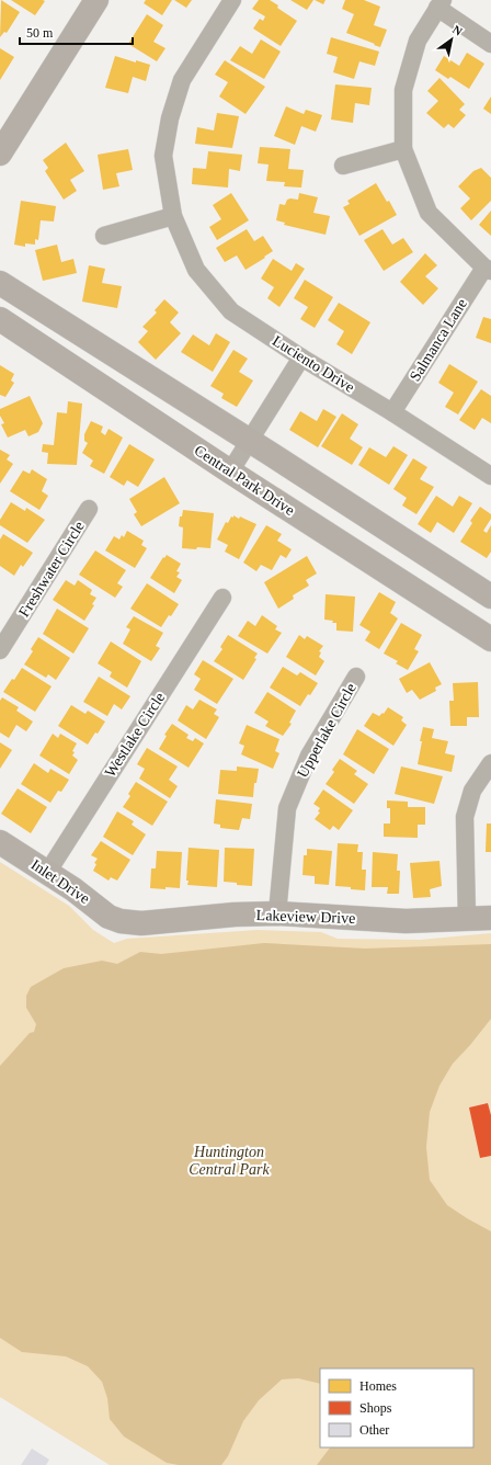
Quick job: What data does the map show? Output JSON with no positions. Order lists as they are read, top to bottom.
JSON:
{
  "streets": {
    "street": [
      "Salmanca Lane",
      "Luciento Drive",
      "Central Park Drive",
      "Freshwater Circle",
      "Upperlake Circle",
      "Westlake Circle",
      "Inlet Drive",
      "Lakeview Drive"
    ]
  },
  "crossings": [
    ["Salmanca Lane", "Luciento Drive"],
    ["Upperlake Circle", "Lakeview Drive"],
    ["Westlake Circle", "Inlet Drive"],
    ["Inlet Drive", "Lakeview Drive"]
  ],
  "parks": ["Huntington Central Park"],
  "legend": ["Homes", "Shops", "Other"],
  "scale_bar": "50 m",
  "north": "top right"
}
